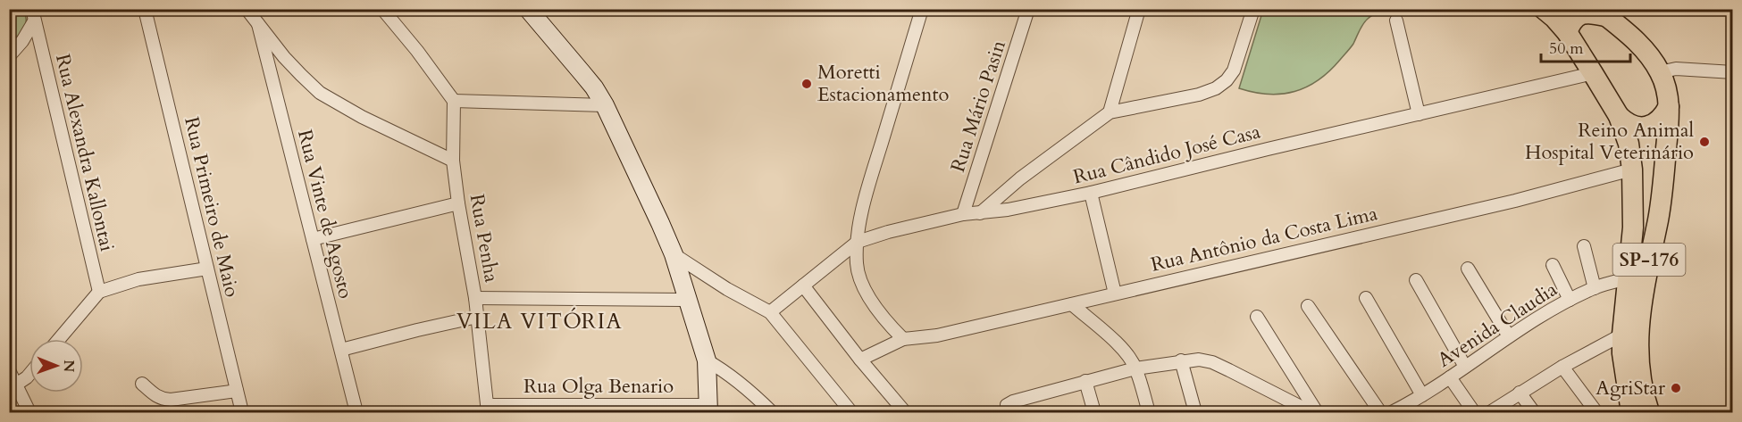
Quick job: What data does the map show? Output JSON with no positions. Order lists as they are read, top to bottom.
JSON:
{
  "streets": {
    "main road": ["SP-176"],
    "street": [
      "Rua Mário Pasin",
      "Rua Alexandra Kallontai",
      "Rua Cândido José Casa",
      "Rua Primeiro de Maio",
      "Rua Vinte de Agosto",
      "Rua Penha",
      "Rua Antônio da Costa Lima",
      "Avenida Claudia",
      "Rua Olga Benario"
    ]
  },
  "crossings": [
    ["Rua Mário Pasin", "Rua Cândido José Casa"],
    ["Rua Cândido José Casa", "SP-176"],
    ["Rua Penha", "Rua Olga Benario"],
    ["Rua Antônio da Costa Lima", "SP-176"],
    ["SP-176", "Avenida Claudia"]
  ],
  "districts": ["VILA VITÓRIA"],
  "places": ["Moretti Estacionamento", "Reino Animal Hospital Veterinário", "AgriStar"],
  "scale_bar": "50 m",
  "north": "right"
}
